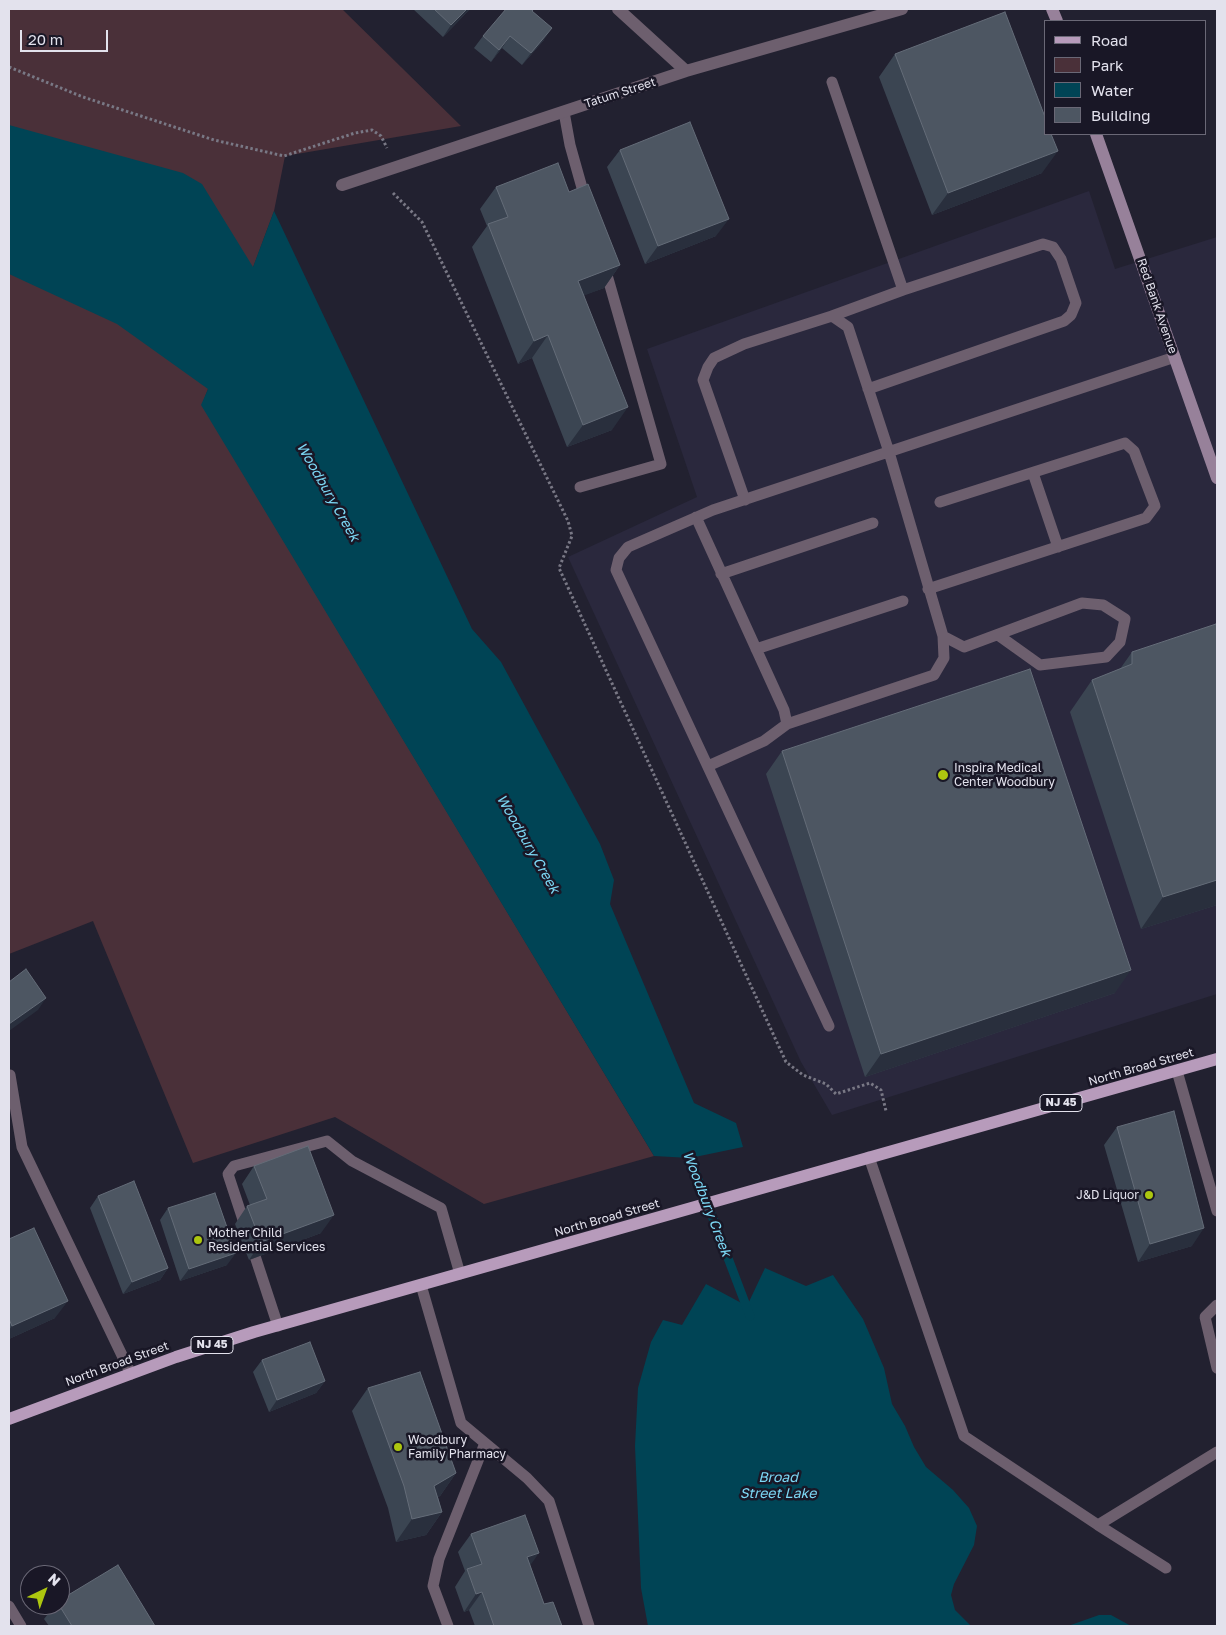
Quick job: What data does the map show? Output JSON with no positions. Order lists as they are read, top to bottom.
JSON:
{
  "streets": {
    "main road": ["North Broad Street", "NJ 45"],
    "street": ["Tatum Street", "Red Bank Avenue"]
  },
  "water": ["Woodbury Creek", "Broad Street Lake"],
  "places": [
    "Inspira Medical Center Woodbury",
    "J&D Liquor",
    "Mother Child Residential Services",
    "Woodbury Family Pharmacy"
  ],
  "legend": [
    "Road",
    "Park",
    "Water",
    "Building"
  ],
  "scale_bar": "20 m",
  "north": "top right"
}
